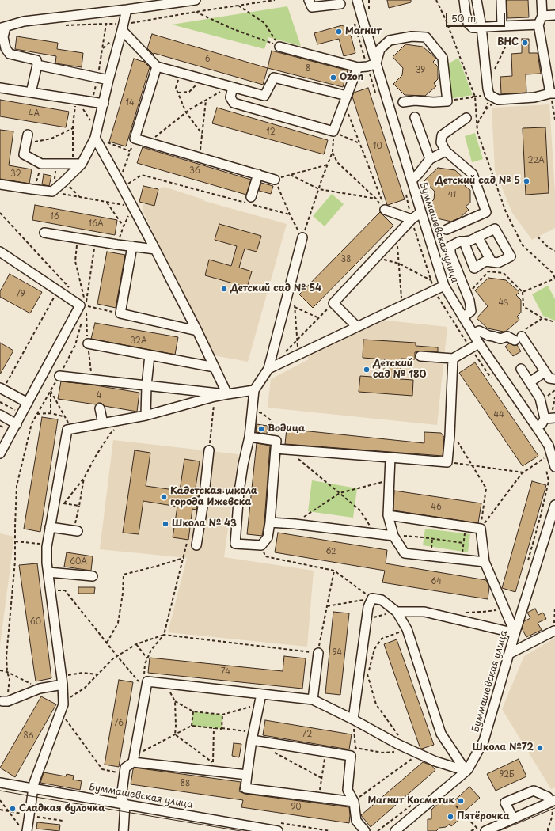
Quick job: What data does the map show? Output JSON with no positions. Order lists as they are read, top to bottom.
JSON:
{
  "streets": {
    "street": ["Буммашевская улица"]
  },
  "places": [
    "Магнит",
    "ВНС",
    "Ozon",
    "Детский сад № 5",
    "Детский сад № 54",
    "Детский сад № 180",
    "Водица",
    "Кадетская школа города Ижевска",
    "Школа № 43",
    "Школа №72",
    "Магнит Косметик",
    "Сладкая булочка",
    "Пятёрочка"
  ],
  "house_numbers": [
    "6",
    "8",
    "39",
    "14",
    "4А",
    "12",
    "10",
    "22А",
    "36",
    "32",
    "41",
    "16",
    "16А",
    "38",
    "79",
    "43",
    "32А",
    "4",
    "44",
    "46",
    "62",
    "60А",
    "64",
    "60",
    "94",
    "74",
    "76",
    "72",
    "86",
    "92Б",
    "88",
    "90"
  ],
  "scale_bar": "50 m"
}
